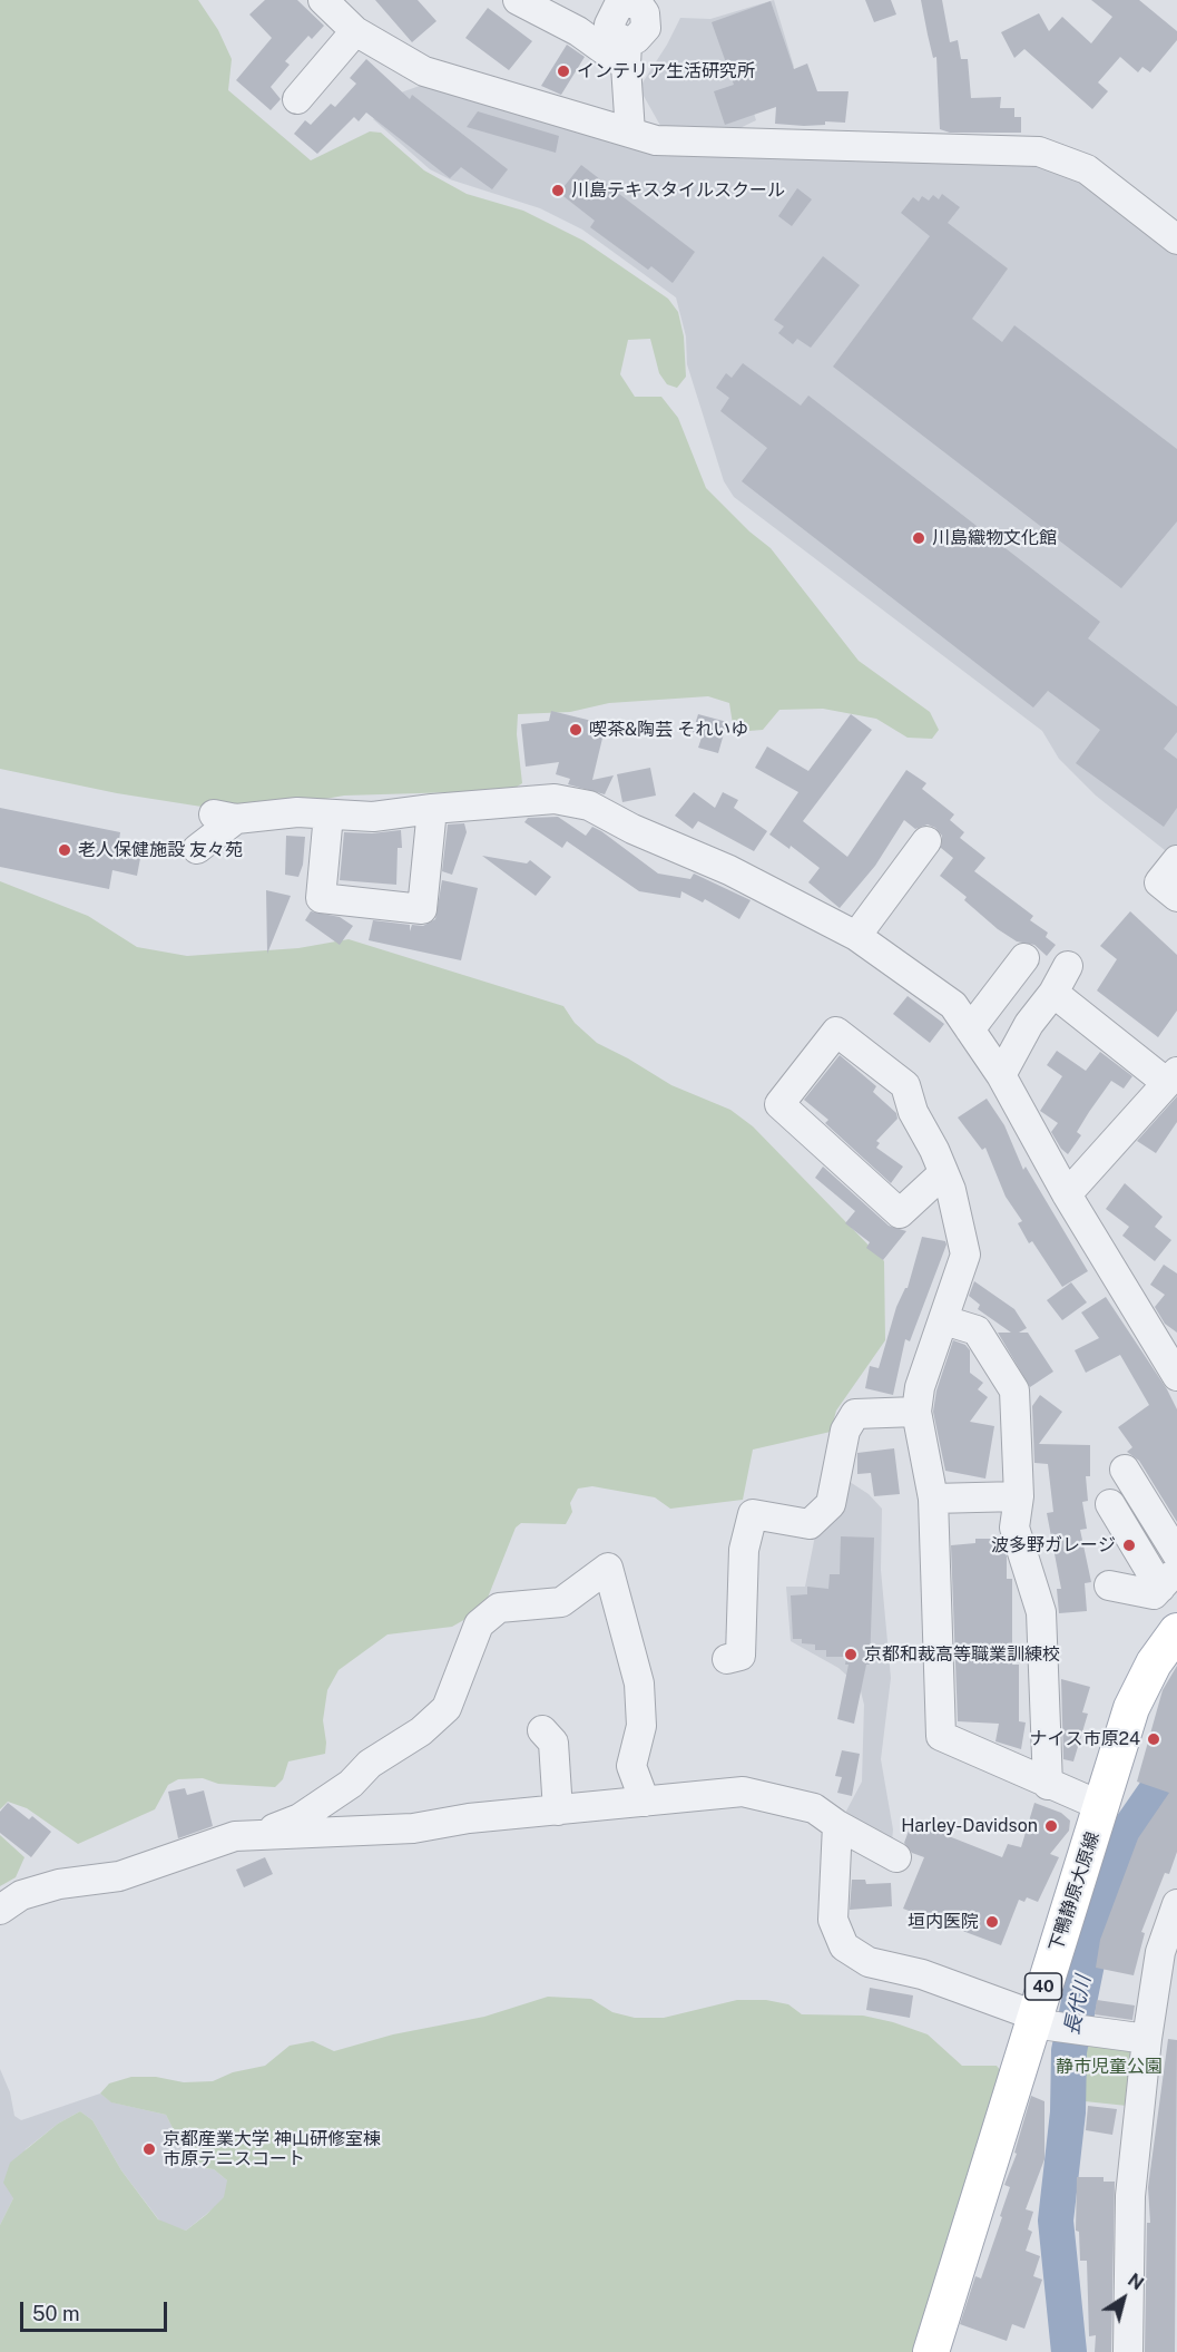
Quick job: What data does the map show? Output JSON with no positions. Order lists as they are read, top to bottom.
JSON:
{
  "streets": {
    "main road": ["下鴨静原大原線", "40"]
  },
  "water": ["長代川"],
  "parks": ["静市児童公園"],
  "places": [
    "インテリア生活研究所",
    "川島テキスタイルスクール",
    "川島織物文化館",
    "喫茶&陶芸 それいゆ",
    "老人保健施設 友々苑",
    "波多野ガレージ",
    "京都和裁高等職業訓練校",
    "ナイス市原24",
    "Harley-Davidson",
    "垣内医院",
    "京都産業大学 神山研修室棟 市原テニスコート"
  ],
  "scale_bar": "50 m",
  "north": "top right"
}
